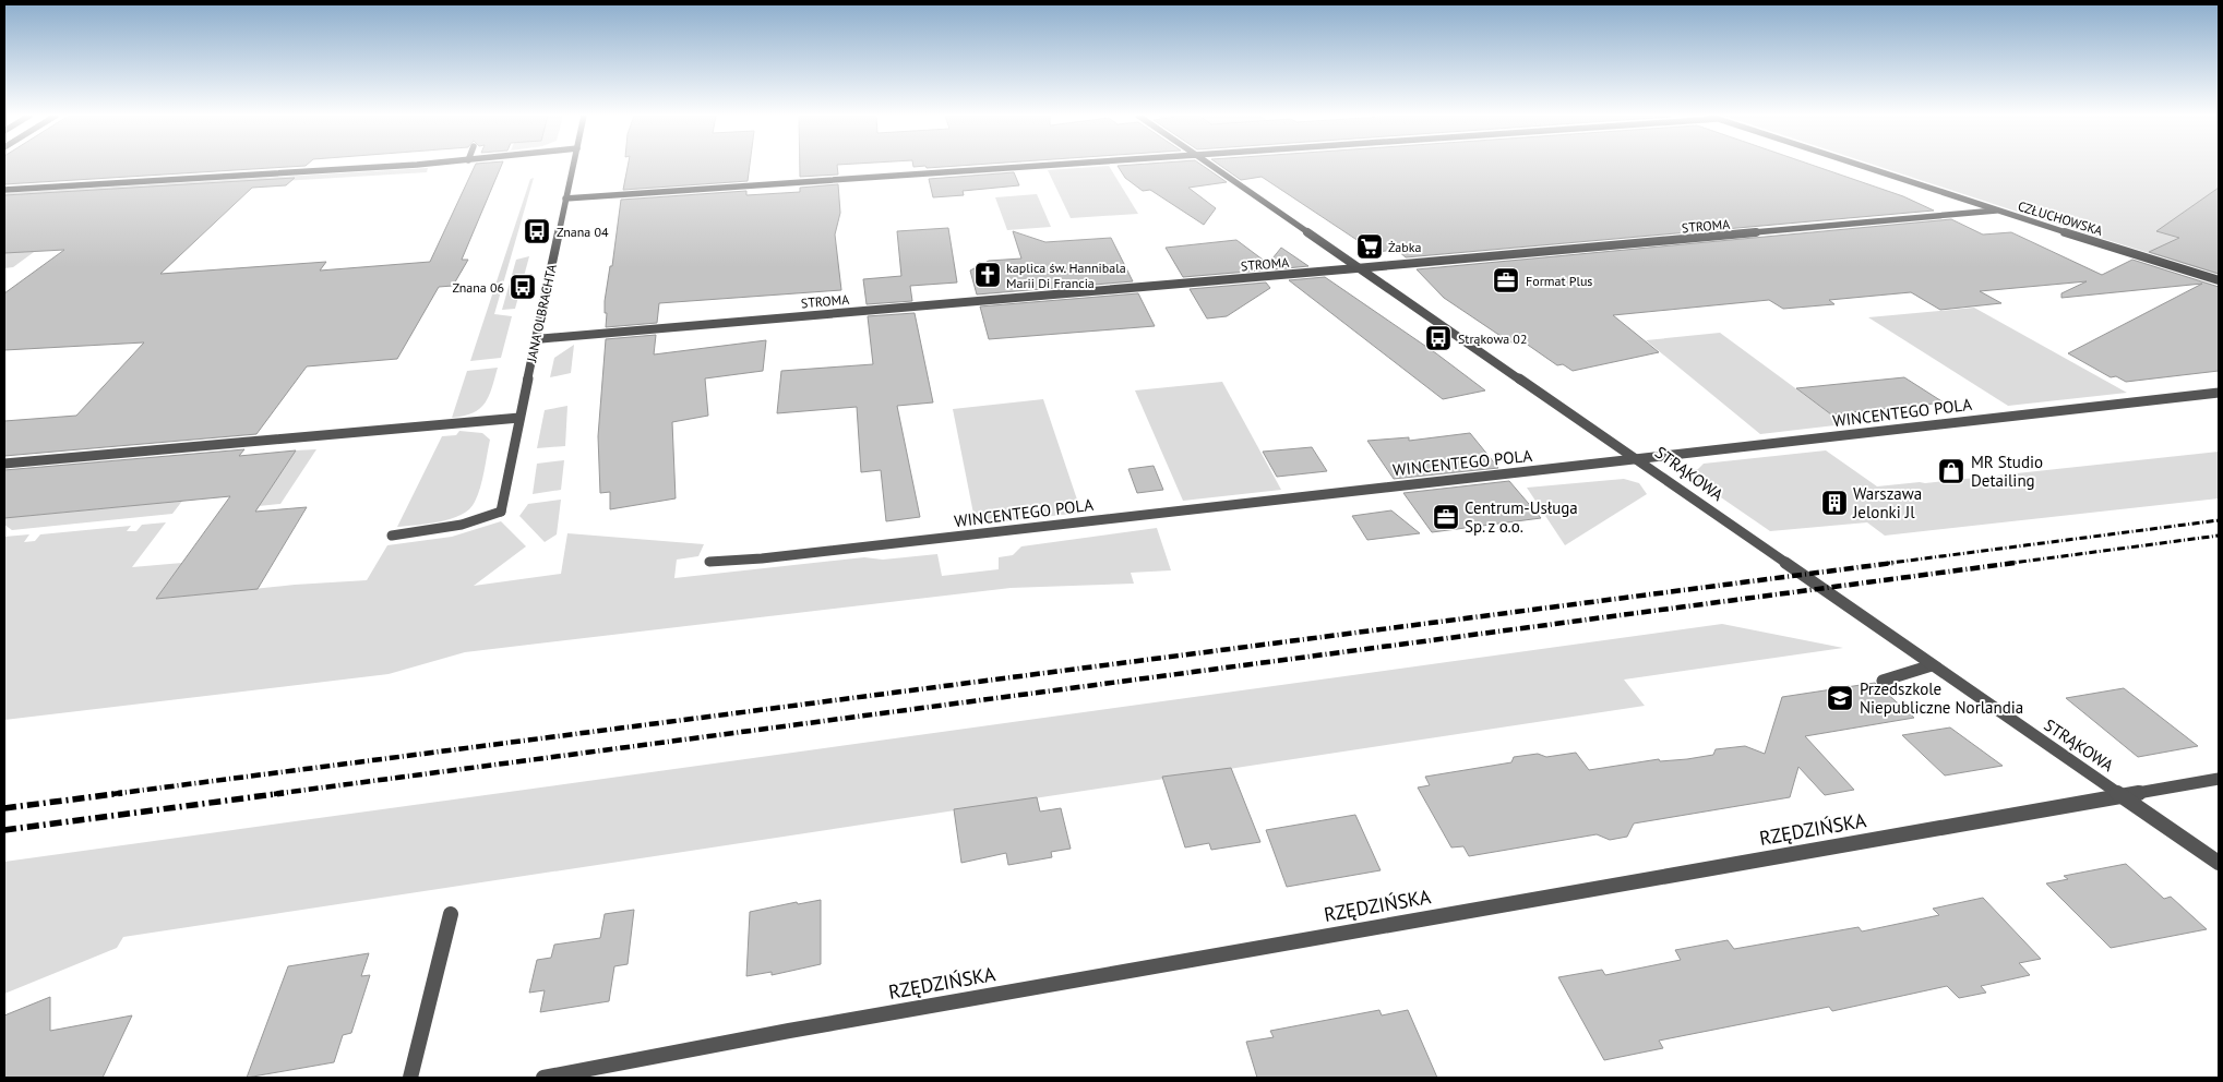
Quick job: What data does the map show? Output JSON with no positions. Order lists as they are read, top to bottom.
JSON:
{
  "streets": {
    "street": [
      "CZŁUCHOWSKA",
      "STROMA",
      "JANA OLBRACHTA",
      "WINCENTEGO POLA",
      "STRĄKOWA",
      "RZĘDZIŃSKA"
    ]
  },
  "crossings": [
    ["CZŁUCHOWSKA", "STROMA"],
    ["STROMA", "JANA OLBRACHTA"],
    ["STROMA", "STRĄKOWA"],
    ["WINCENTEGO POLA", "STRĄKOWA"],
    ["STRĄKOWA", "RZĘDZIŃSKA"]
  ],
  "places": {
    "bus stop": ["Znana 04", "Znana 06", "Strąkowa 02"],
    "supermarket": ["Żabka"],
    "church": ["kaplica św. Hannibala Marii Di Francia"],
    "office": ["Format Plus", "Centrum-Usługa Sp. z o.o."],
    "shop": ["MR Studio Detailing"],
    "building": ["Warszawa Jelonki Jl"],
    "school or university": ["Przedszkole Niepubliczne Norlandia"]
  }
}
